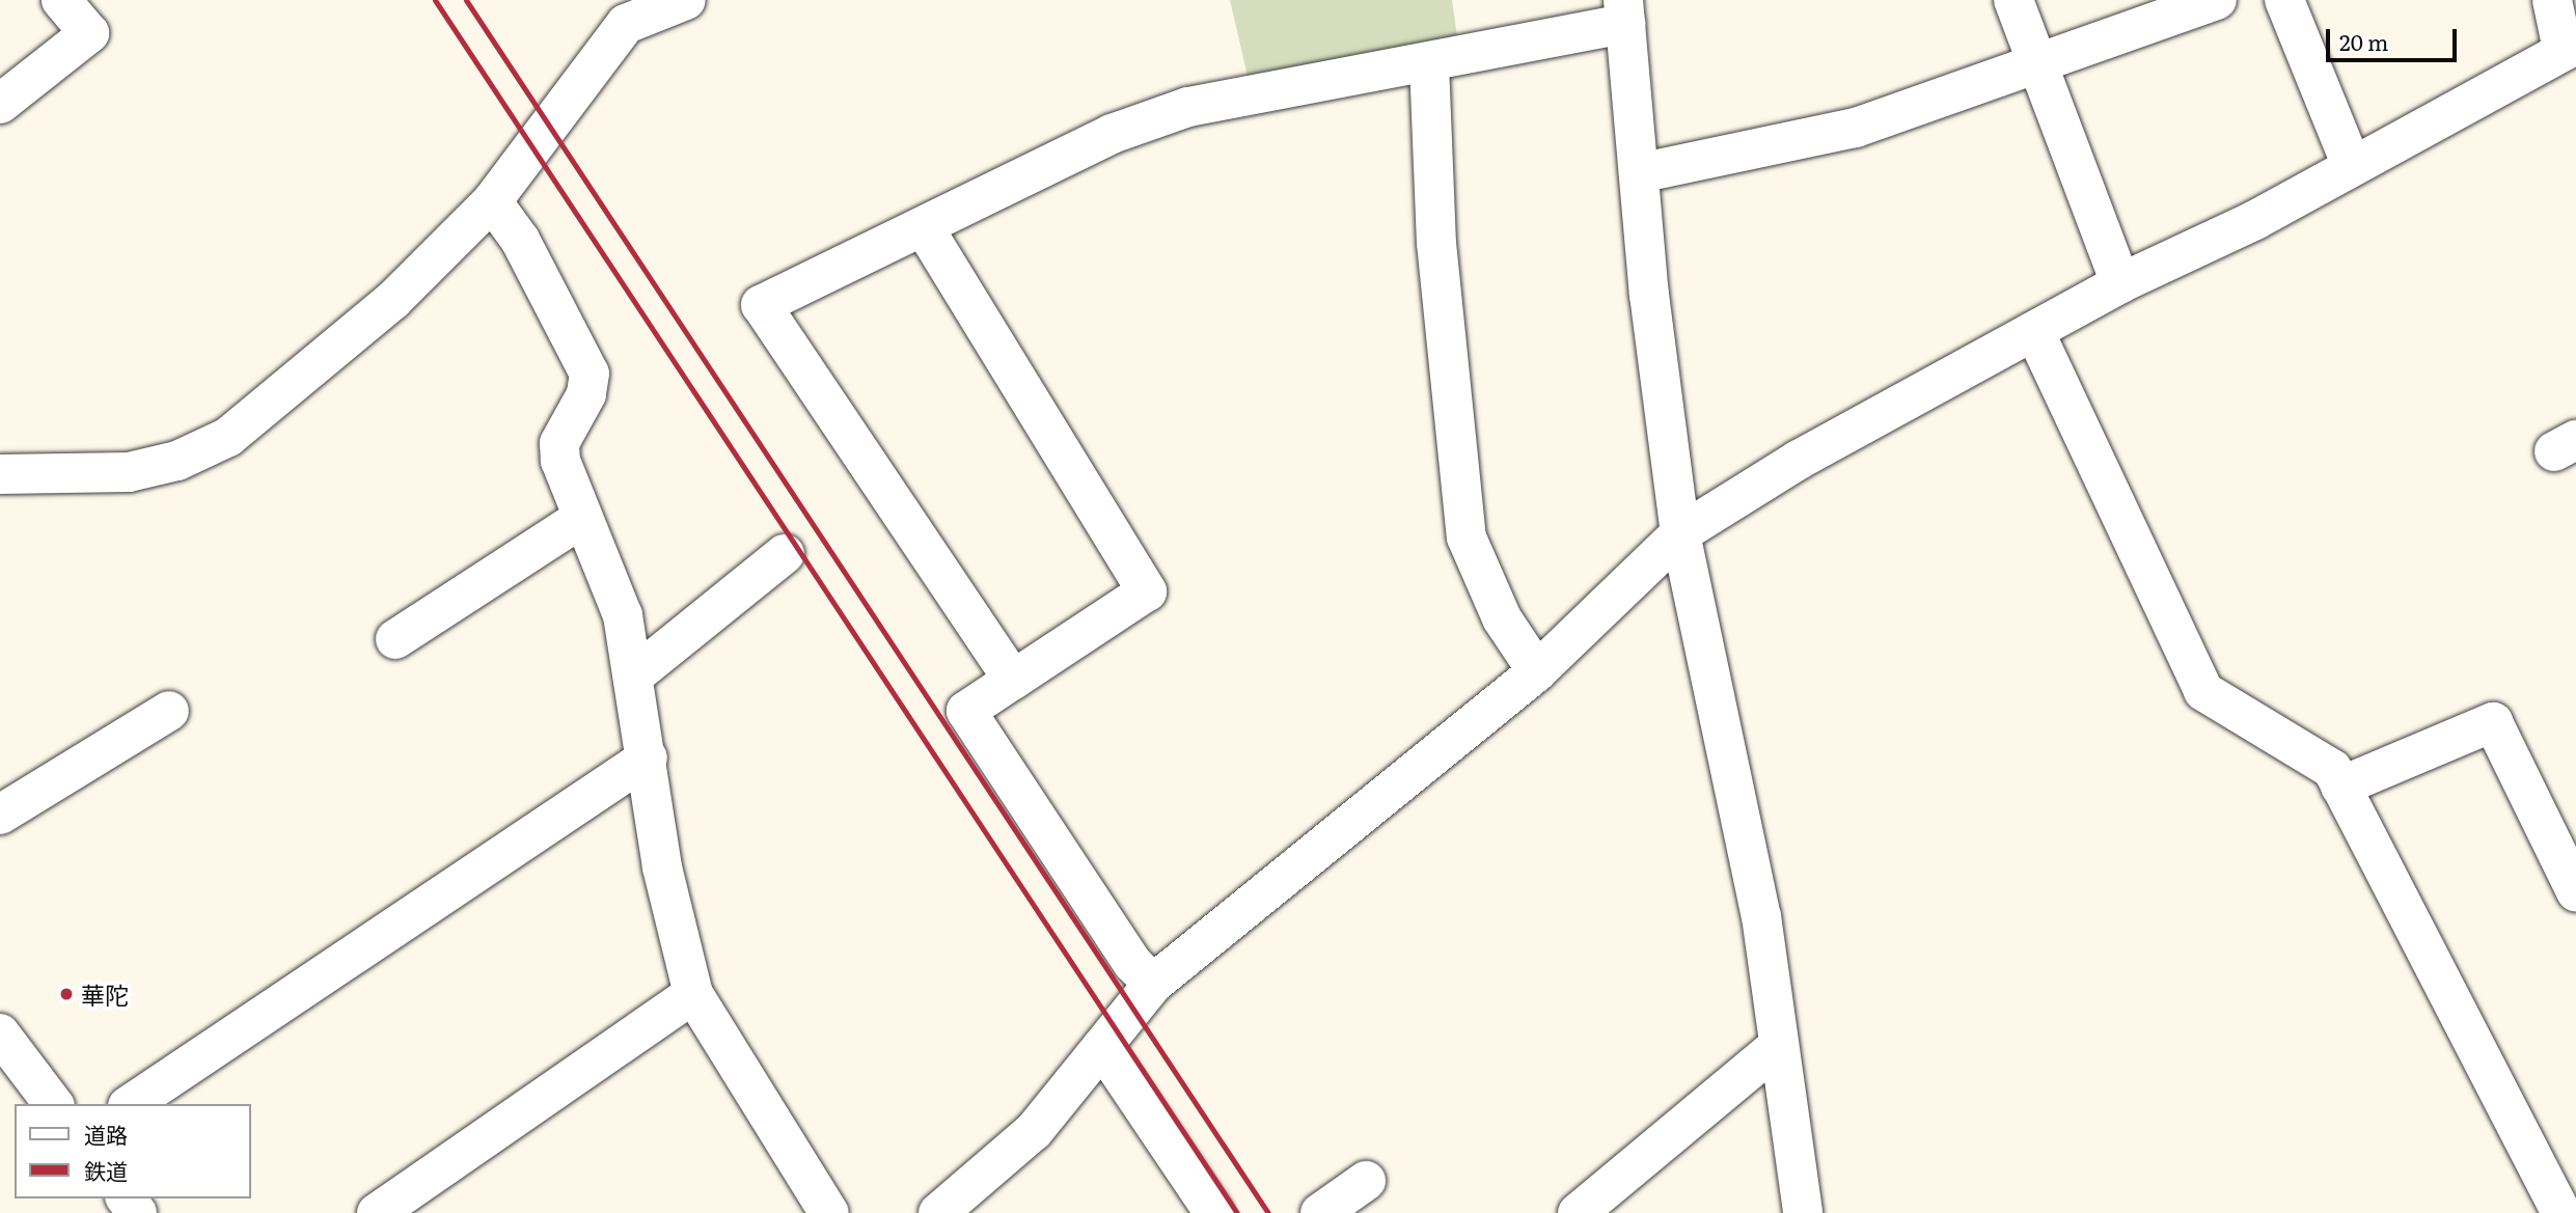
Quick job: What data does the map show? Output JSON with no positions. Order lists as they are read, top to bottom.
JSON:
{
  "places": ["華陀"],
  "legend": ["道路", "鉄道"],
  "scale_bar": "20 m"
}
